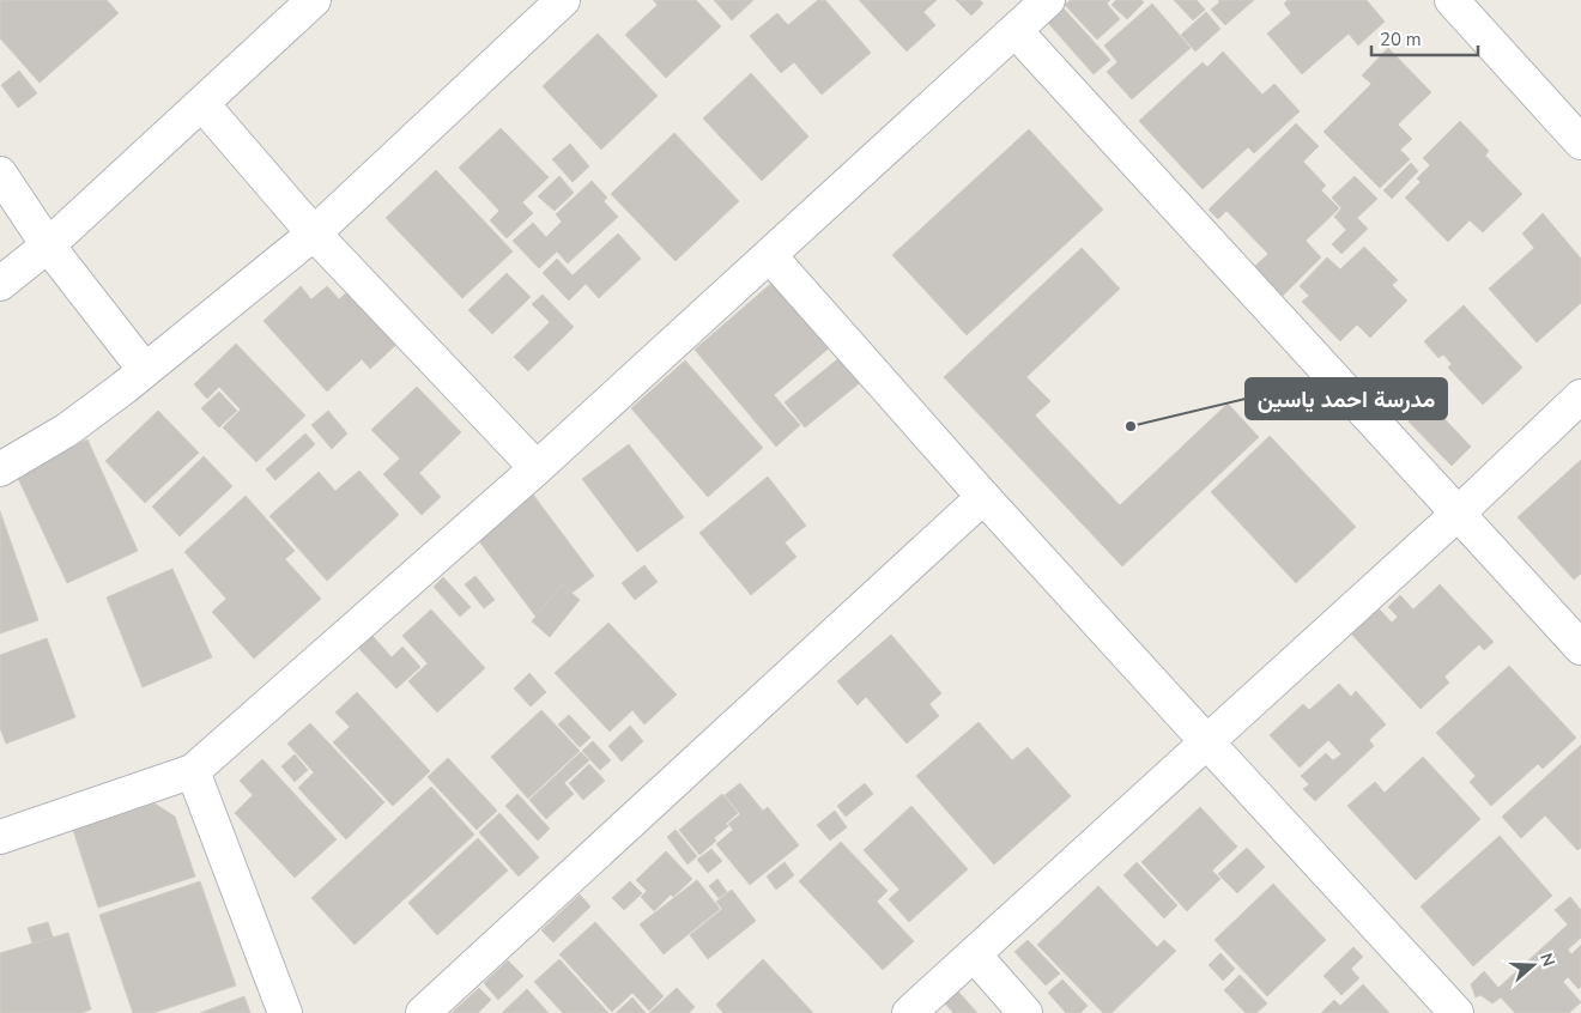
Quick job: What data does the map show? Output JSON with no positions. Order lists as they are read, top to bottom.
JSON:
{
  "places": ["مدرسة احمد ياسين"],
  "scale_bar": "20 m",
  "north": "right"
}
